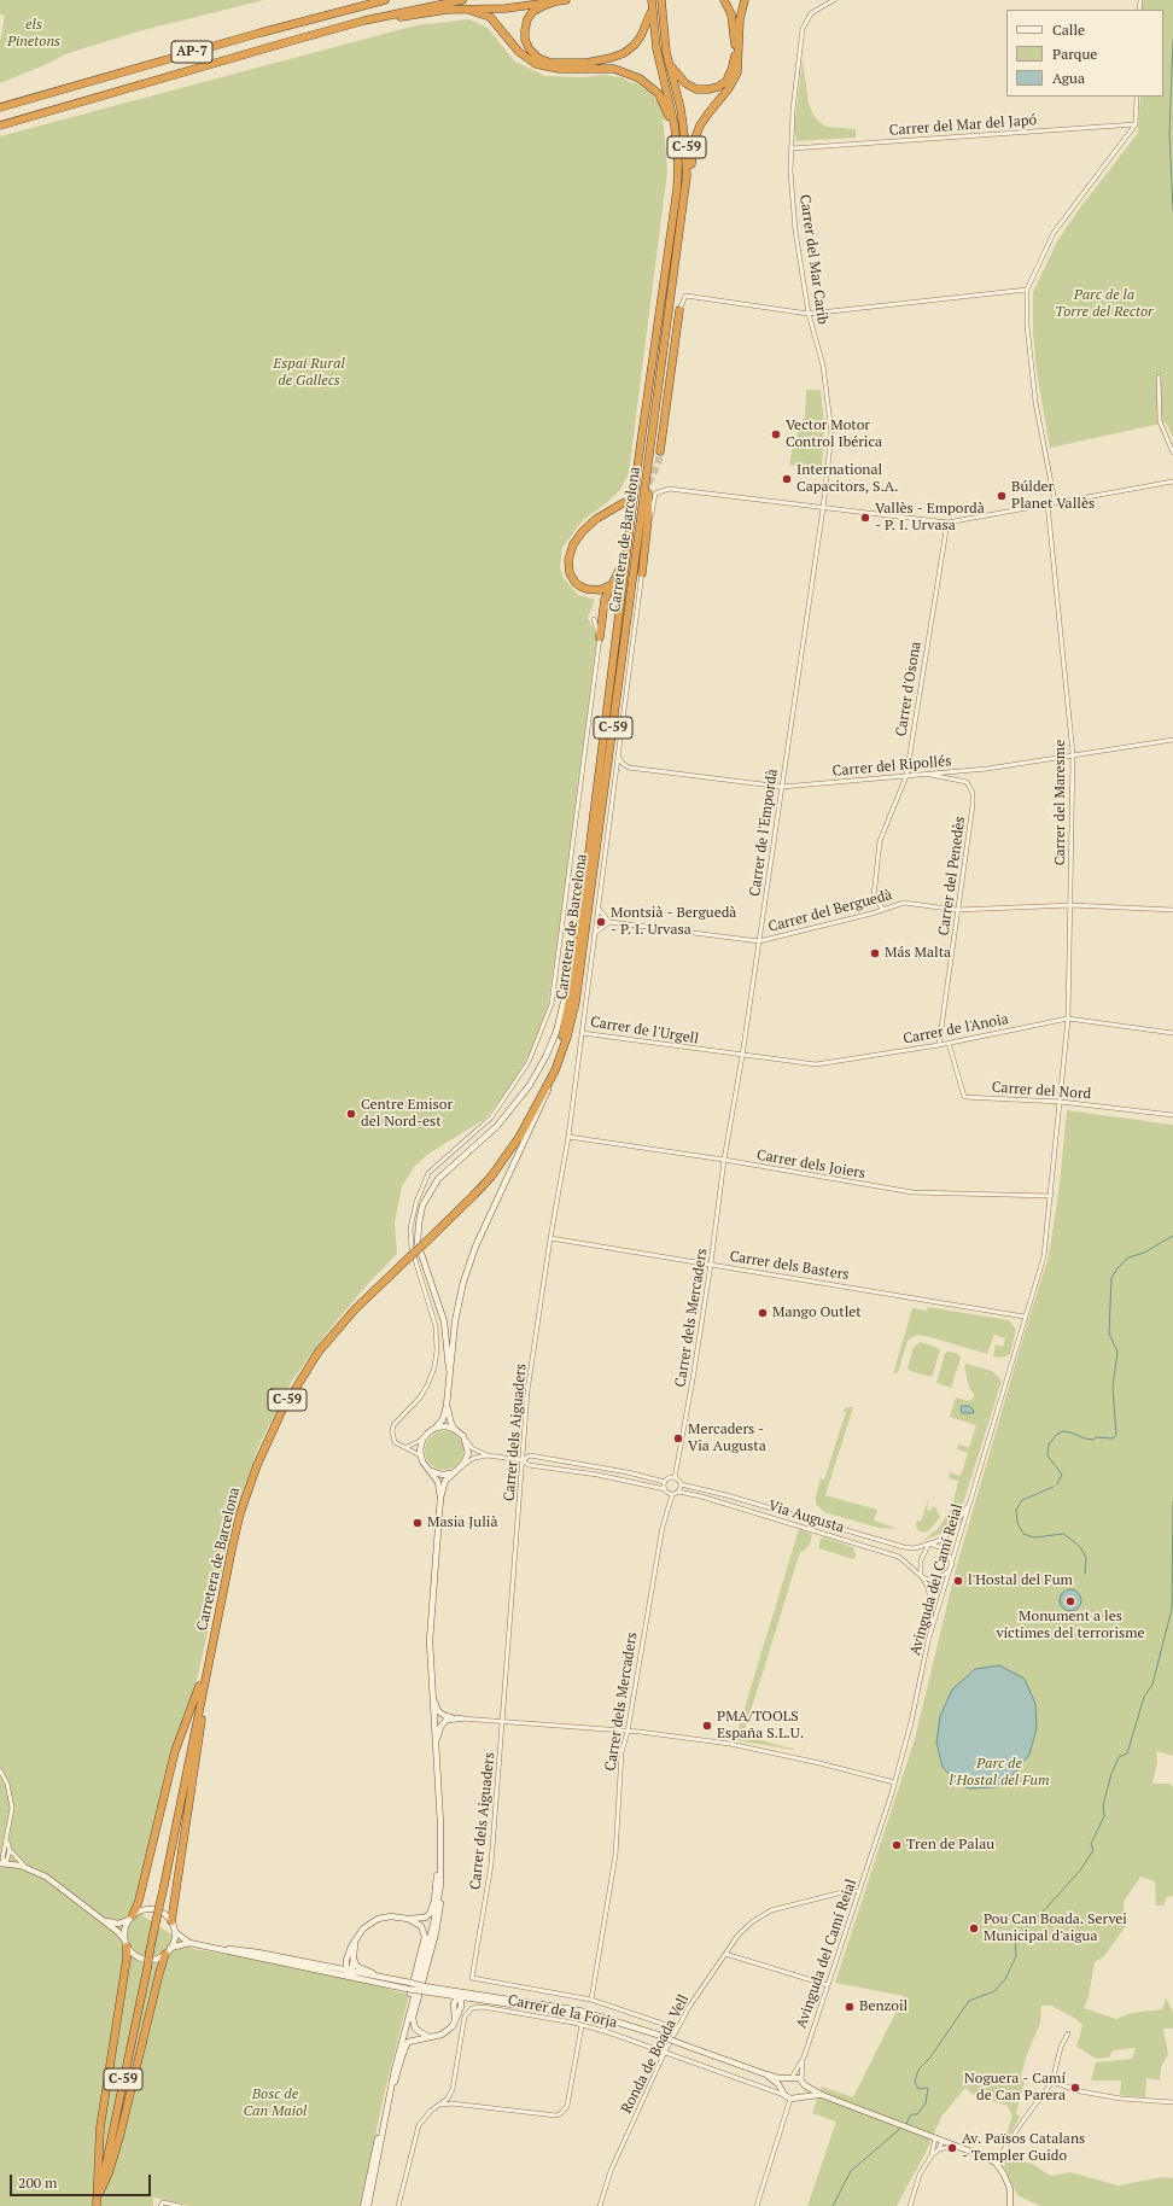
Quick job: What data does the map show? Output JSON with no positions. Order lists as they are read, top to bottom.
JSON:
{
  "streets": {
    "highway": ["AP-7", "C-59", "Carretera de Barcelona"],
    "street": [
      "Carrer del Mar del Japó",
      "Carrer del Mar Carib",
      "Carrer d'Osona",
      "Carrer del Ripollés",
      "Carrer del Maresme",
      "Carrer de l'Empordà",
      "Carrer del Penedès",
      "Carrer del Berguedà",
      "Carrer de l'Anoia",
      "Carrer de l'Urgell",
      "Carrer del Nord",
      "Carrer dels Joiers",
      "Carrer dels Basters",
      "Carrer dels Mercaders",
      "Carrer dels Aiguaders",
      "Via Augusta",
      "Avinguda del Camí Reial",
      "Carrer de la Forja",
      "Ronda de Boada Vell"
    ]
  },
  "crossings": [
    ["Carrer del Mar del Japó", "Carrer del Mar Carib"],
    ["C-59", "Carretera de Barcelona"],
    ["Carrer del Mar Carib", "Carrer de l'Empordà"],
    ["Carrer del Mar Carib", "Carrer de l'Urgell"],
    ["Carrer d'Osona", "Carrer del Ripollés"],
    ["Carrer d'Osona", "Carrer del Berguedà"],
    ["Carrer del Ripollés", "Carrer del Maresme"],
    ["Carrer del Ripollés", "Carrer de l'Empordà"],
    ["Carrer del Ripollés", "Carrer del Penedès"],
    ["Carrer del Ripollés", "Carrer de l'Urgell"],
    ["Carrer del Maresme", "Carrer del Berguedà"],
    ["Carrer del Maresme", "Carrer de l'Anoia"],
    ["Carrer del Maresme", "Carrer del Nord"],
    ["Carrer del Maresme", "Avinguda del Camí Reial"],
    ["Carrer de l'Empordà", "Carrer del Berguedà"],
    ["Carrer de l'Empordà", "Carrer de l'Anoia"],
    ["Carrer de l'Empordà", "Carrer de l'Urgell"],
    ["Carrer de l'Empordà", "Carrer dels Joiers"],
    ["Carrer de l'Empordà", "Carrer dels Mercaders"],
    ["Carrer del Penedès", "Carrer del Berguedà"],
    ["Carrer del Penedès", "Carrer de l'Anoia"],
    ["Carrer de l'Anoia", "Carrer de l'Urgell"],
    ["Carrer de l'Anoia", "Carrer del Nord"],
    ["Carrer de l'Urgell", "Carrer dels Aiguaders"],
    ["Carrer del Nord", "Avinguda del Camí Reial"],
    ["Carrer dels Joiers", "Carrer dels Mercaders"],
    ["Carrer dels Joiers", "Carrer dels Aiguaders"],
    ["Carrer dels Joiers", "Avinguda del Camí Reial"],
    ["Carrer dels Basters", "Carrer dels Mercaders"],
    ["Carrer dels Basters", "Carrer dels Aiguaders"],
    ["Carrer dels Basters", "Avinguda del Camí Reial"],
    ["Carrer dels Mercaders", "Carrer dels Aiguaders"],
    ["Carrer dels Mercaders", "Via Augusta"],
    ["Via Augusta", "Avinguda del Camí Reial"],
    ["Avinguda del Camí Reial", "Carrer de la Forja"],
    ["Avinguda del Camí Reial", "Ronda de Boada Vell"],
    ["Carrer de la Forja", "Ronda de Boada Vell"]
  ],
  "parks": [
    "els Pinetons",
    "Parc de la Torre del Rector",
    "Espai Rural de Gallecs",
    "Parc de l'Hostal del Fum",
    "Bosc de Can Maiol"
  ],
  "places": [
    "Vector Motor Control Ibérica",
    "International Capacitors, S.A.",
    "Búlder Planet Vallès",
    "Vallès - Empordà - P. I. Urvasa",
    "Montsià - Berguedà - P. I. Urvasa",
    "Más Malta",
    "Centre Emisor del Nord-est",
    "Mango Outlet",
    "Mercaders - Via Augusta",
    "Masia Julià",
    "l'Hostal del Fum",
    "Monument a les víctimes del terrorisme",
    "PMA/TOOLS España S.L.U.",
    "Tren de Palau",
    "Pou Can Boada. Servei Municipal d'aigua",
    "Benzoil",
    "Noguera - Camí de Can Parera",
    "Av. Països Catalans - Templer Guido"
  ],
  "legend": ["Calle", "Parque", "Agua"],
  "scale_bar": "200 m"
}
